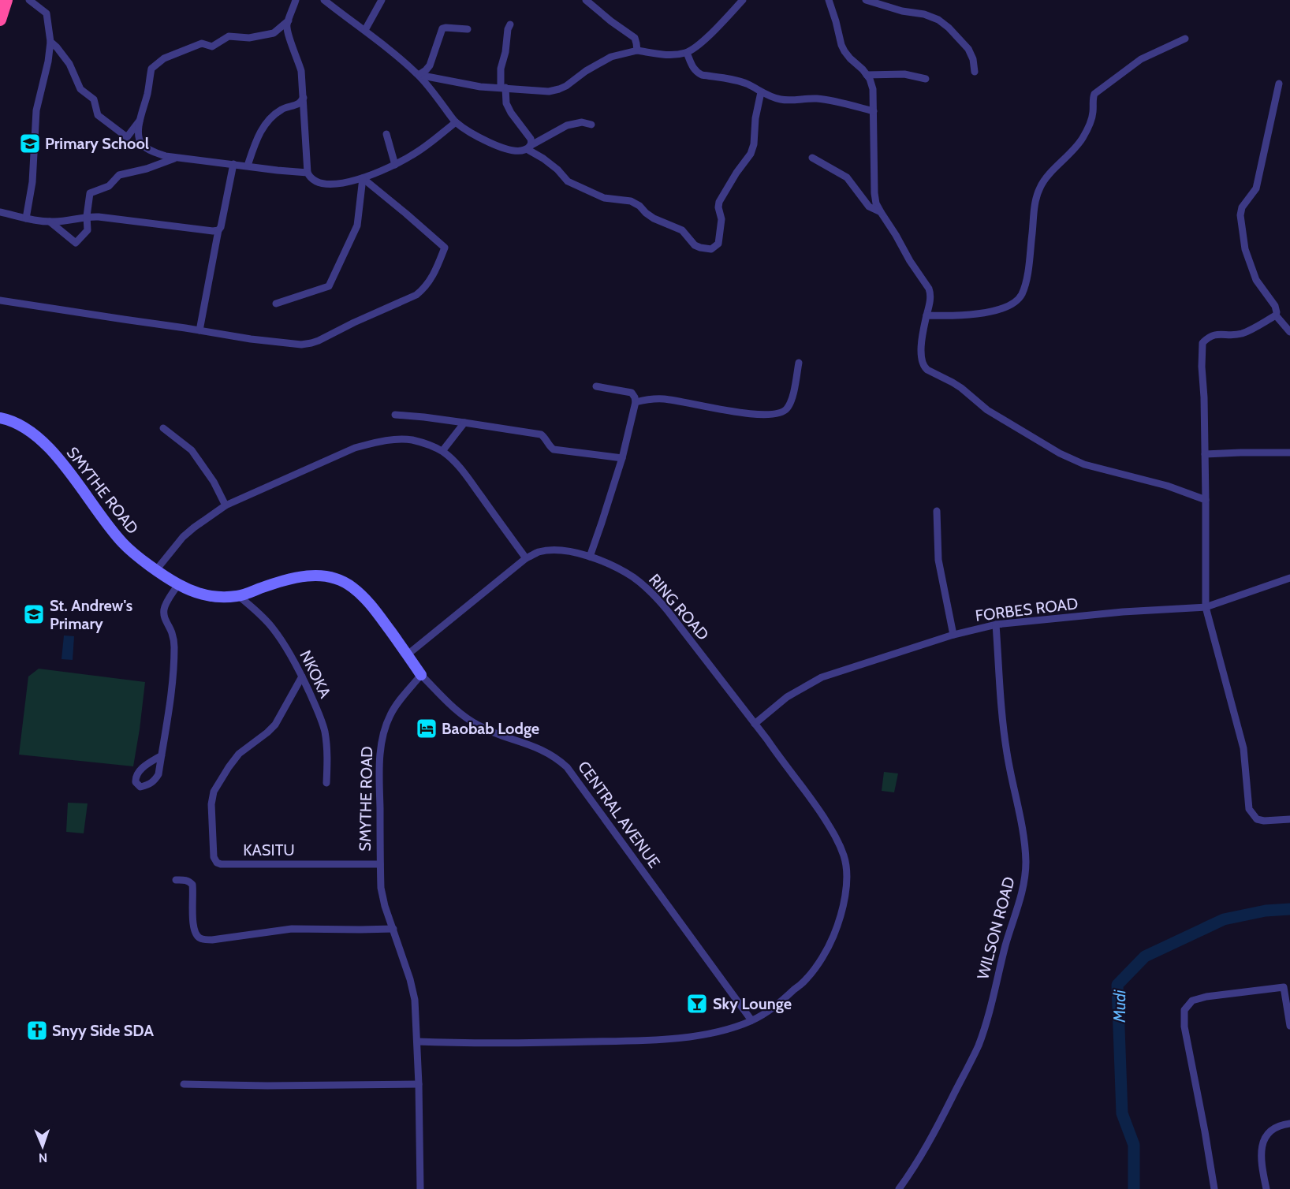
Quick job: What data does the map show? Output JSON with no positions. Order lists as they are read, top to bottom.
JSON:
{
  "streets": {
    "street": [
      "SMYTHE ROAD",
      "RING ROAD",
      "FORBES ROAD",
      "NKOKA",
      "CENTRAL AVENUE",
      "KASITU",
      "WILSON ROAD"
    ]
  },
  "crossings": [
    ["SMYTHE ROAD", "RING ROAD"],
    ["SMYTHE ROAD", "NKOKA"],
    ["SMYTHE ROAD", "CENTRAL AVENUE"],
    ["SMYTHE ROAD", "KASITU"],
    ["RING ROAD", "FORBES ROAD"],
    ["RING ROAD", "CENTRAL AVENUE"],
    ["FORBES ROAD", "WILSON ROAD"],
    ["NKOKA", "KASITU"]
  ],
  "water": ["Mudi"],
  "places": {
    "school or university": ["Primary School", "St. Andrew's Primary"],
    "hotel": ["Baobab Lodge"],
    "bar": ["Sky Lounge"],
    "church": ["Snyy Side SDA"]
  },
  "north": "bottom"
}
